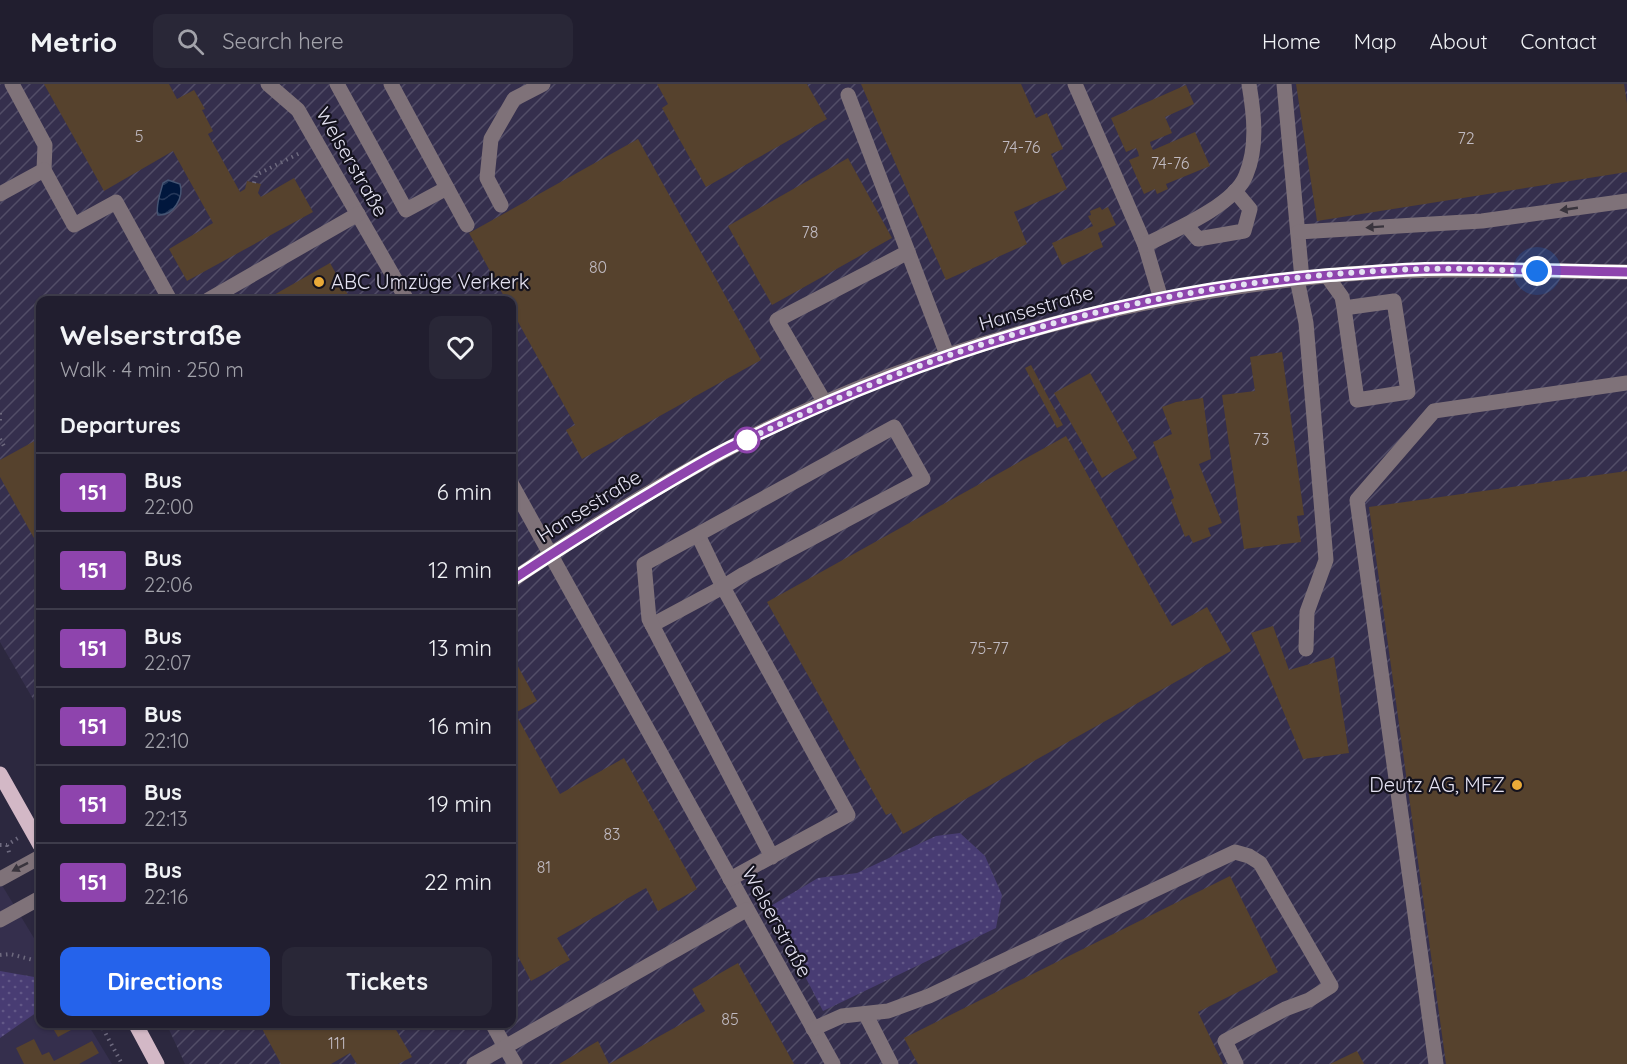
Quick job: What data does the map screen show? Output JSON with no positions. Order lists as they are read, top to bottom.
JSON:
{
  "streets": {
    "street": ["Welserstraße", "Hansestraße"]
  },
  "crossings": [
    ["Welserstraße", "Hansestraße"]
  ],
  "places": ["ABC Umzüge Verkerk", "Deutz AG, MFZ"],
  "lines": ["bus line 151"],
  "house_numbers": [
    "5",
    "72",
    "74-76",
    "74-76",
    "78",
    "80",
    "73",
    "75-77",
    "83",
    "81",
    "85",
    "111"
  ],
  "page": {
    "header": "Metrio",
    "search": "Search here",
    "nav": [
      "Home",
      "Map",
      "About",
      "Contact"
    ],
    "heading": [
      ["Welserstraße", "Walk · 4 min · 250 m"],
      "Departures"
    ],
    "list": [
      {
        "mark": "151",
        "name": "Bus",
        "note": "22:00",
        "value": "6 min"
      },
      {
        "mark": "151",
        "name": "Bus",
        "note": "22:06",
        "value": "12 min"
      },
      {
        "mark": "151",
        "name": "Bus",
        "note": "22:07",
        "value": "13 min"
      },
      {
        "mark": "151",
        "name": "Bus",
        "note": "22:10",
        "value": "16 min"
      },
      {
        "mark": "151",
        "name": "Bus",
        "note": "22:13",
        "value": "19 min"
      },
      {
        "mark": "151",
        "name": "Bus",
        "note": "22:16",
        "value": "22 min"
      }
    ],
    "buttons": ["Directions", "Tickets"]
  }
}
